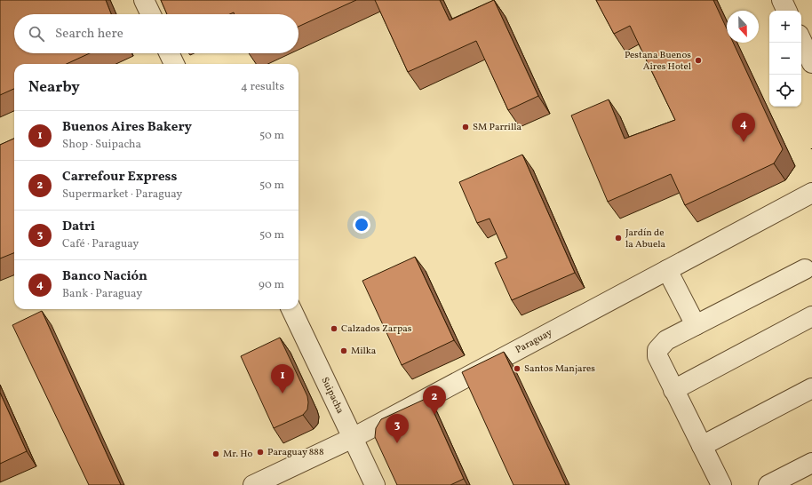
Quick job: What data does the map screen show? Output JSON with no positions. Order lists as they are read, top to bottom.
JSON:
{
  "streets": {
    "street": ["Paraguay", "Suipacha"]
  },
  "crossings": [
    ["Paraguay", "Suipacha"]
  ],
  "places": [
    "Pestana Buenos Aires Hotel",
    "SM Parrilla",
    "Jardín de la Abuela",
    "Calzados Zarpas",
    "Milka",
    "Santos Manjares",
    "Paraguay 888",
    "Mr. Ho"
  ],
  "north": "bottom",
  "page": {
    "map_buttons": ["+", "−"],
    "search": "Search here",
    "heading": ["Nearby", "4 results"],
    "list": [
      {
        "mark": "1",
        "name": "Buenos Aires Bakery",
        "note": "Shop · Suipacha",
        "value": "50 m"
      },
      {
        "mark": "2",
        "name": "Carrefour Express",
        "note": "Supermarket · Paraguay",
        "value": "50 m"
      },
      {
        "mark": "3",
        "name": "Datri",
        "note": "Café · Paraguay",
        "value": "50 m"
      },
      {
        "mark": "4",
        "name": "Banco Nación",
        "note": "Bank · Paraguay",
        "value": "90 m"
      }
    ],
    "pins": [
      "4",
      "1",
      "2",
      "3"
    ]
  }
}
